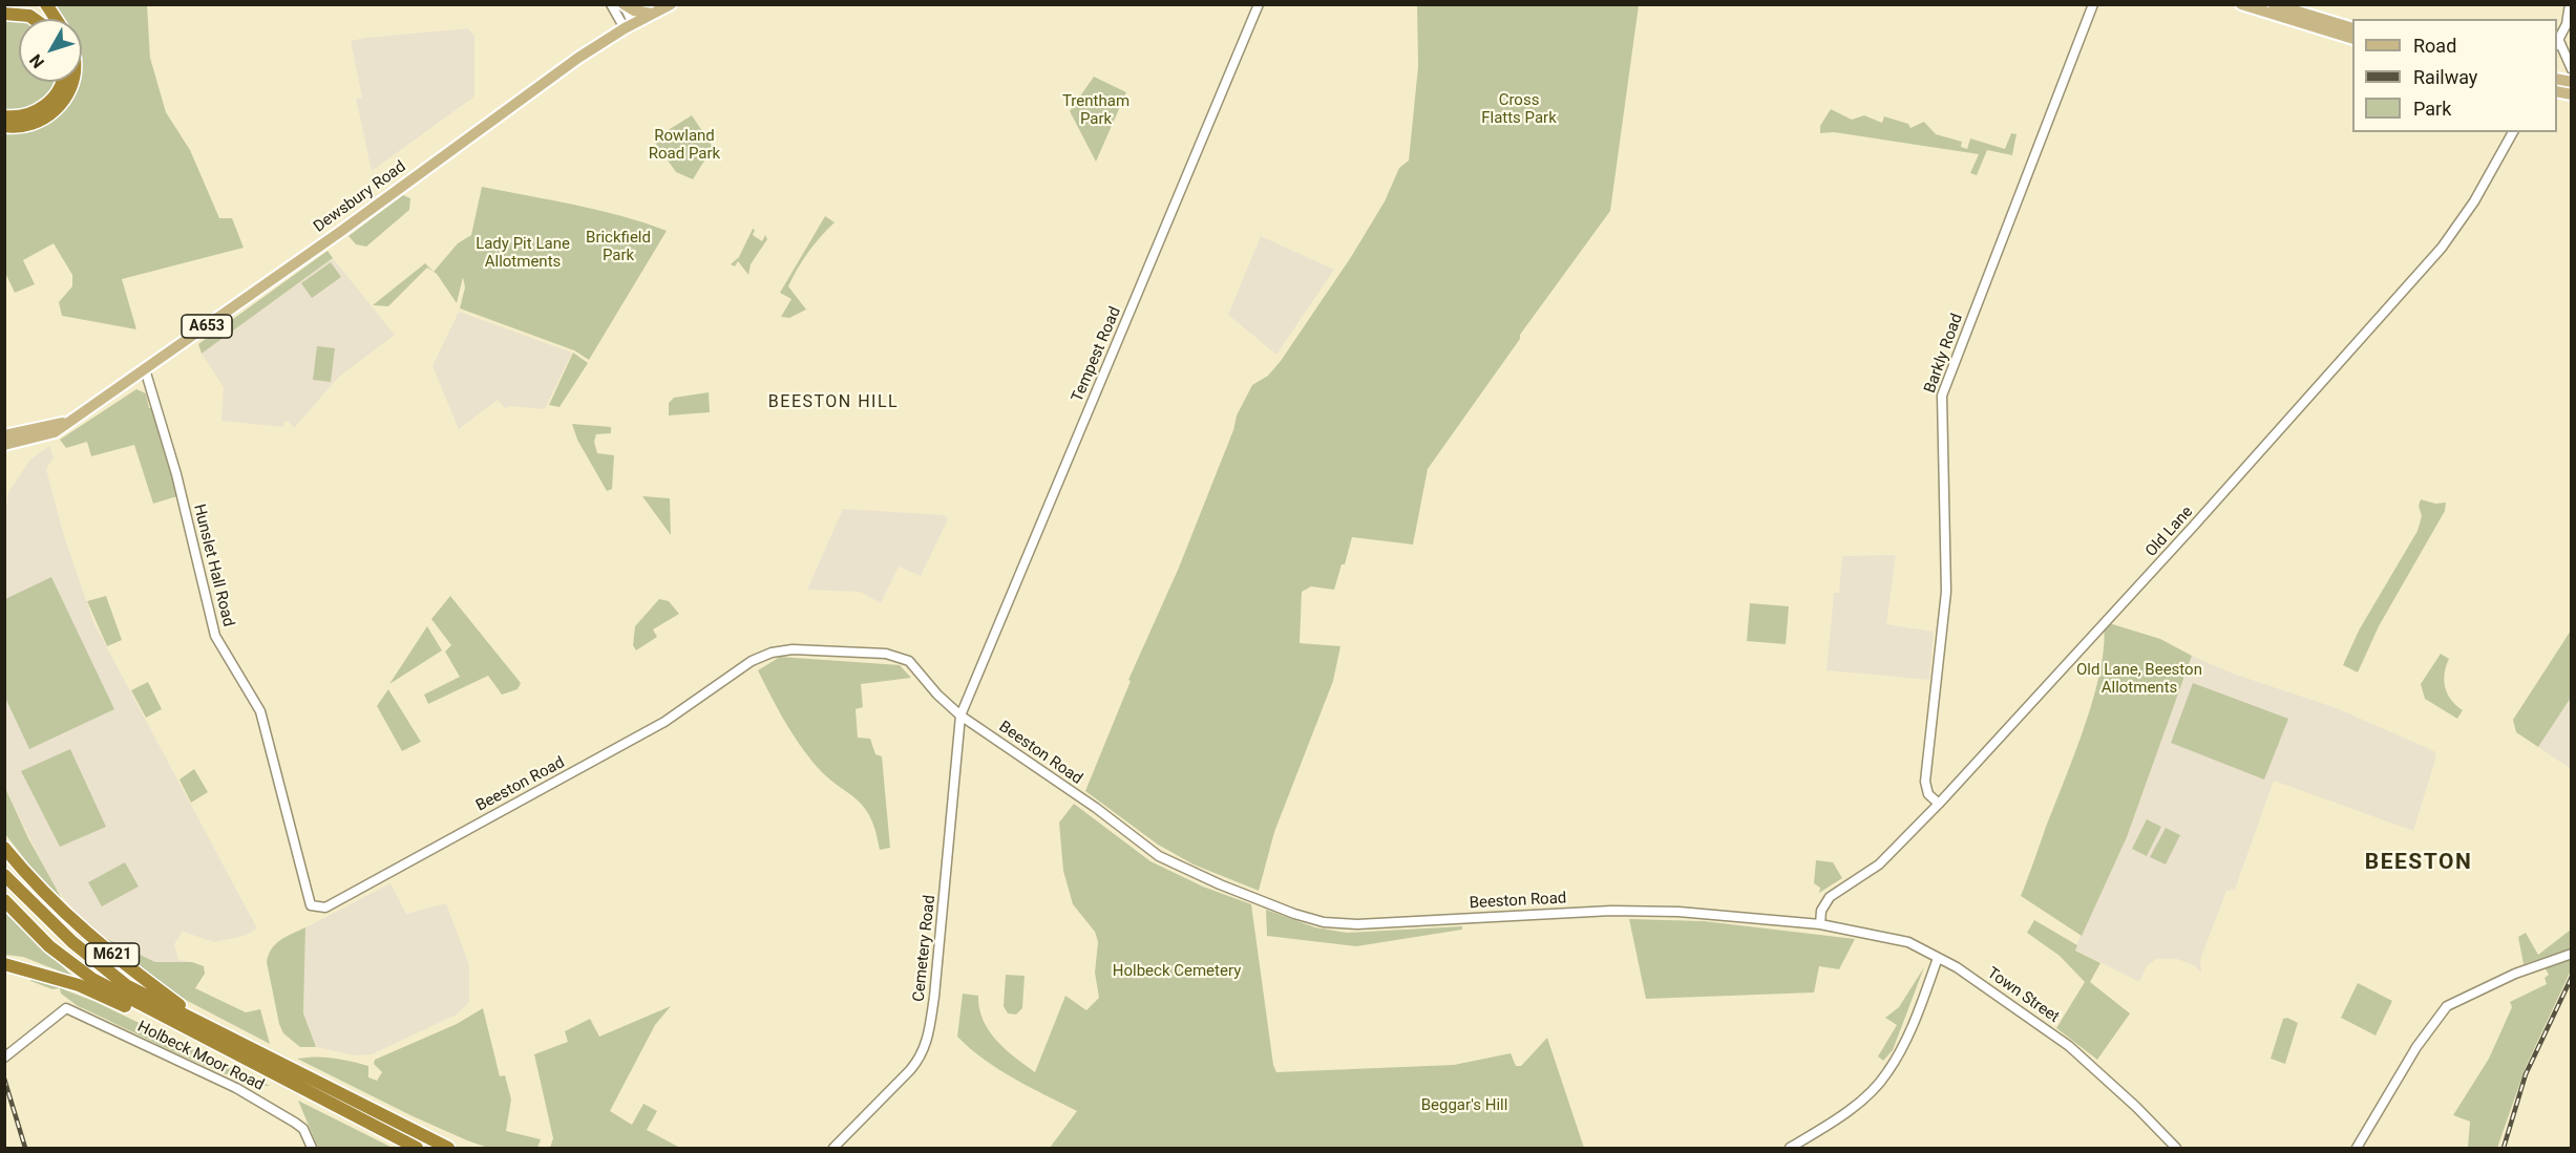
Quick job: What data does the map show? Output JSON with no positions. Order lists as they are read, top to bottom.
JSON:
{
  "streets": {
    "highway": ["M621"],
    "main road": ["Dewsbury Road", "A653"],
    "street": [
      "Barkly Road",
      "Tempest Road",
      "Old Lane",
      "Hunslet Hall Road",
      "Beeston Road",
      "Cemetery Road",
      "Town Street",
      "Holbeck Moor Road"
    ]
  },
  "crossings": [
    ["Dewsbury Road", "Hunslet Hall Road"],
    ["Barkly Road", "Old Lane"],
    ["Tempest Road", "Beeston Road"],
    ["Tempest Road", "Cemetery Road"],
    ["Old Lane", "Beeston Road"],
    ["Old Lane", "Town Street"],
    ["Hunslet Hall Road", "Beeston Road"],
    ["Beeston Road", "Cemetery Road"],
    ["Beeston Road", "Town Street"]
  ],
  "districts": ["BEESTON HILL", "BEESTON"],
  "parks": [
    "Cross Flatts Park",
    "Trentham Park",
    "Rowland Road Park",
    "Brickfield Park",
    "Lady Pit Lane Allotments",
    "Old Lane, Beeston Allotments",
    "Holbeck Cemetery",
    "Beggar's Hill"
  ],
  "legend": ["Road", "Railway", "Park"],
  "north": "bottom left"
}
